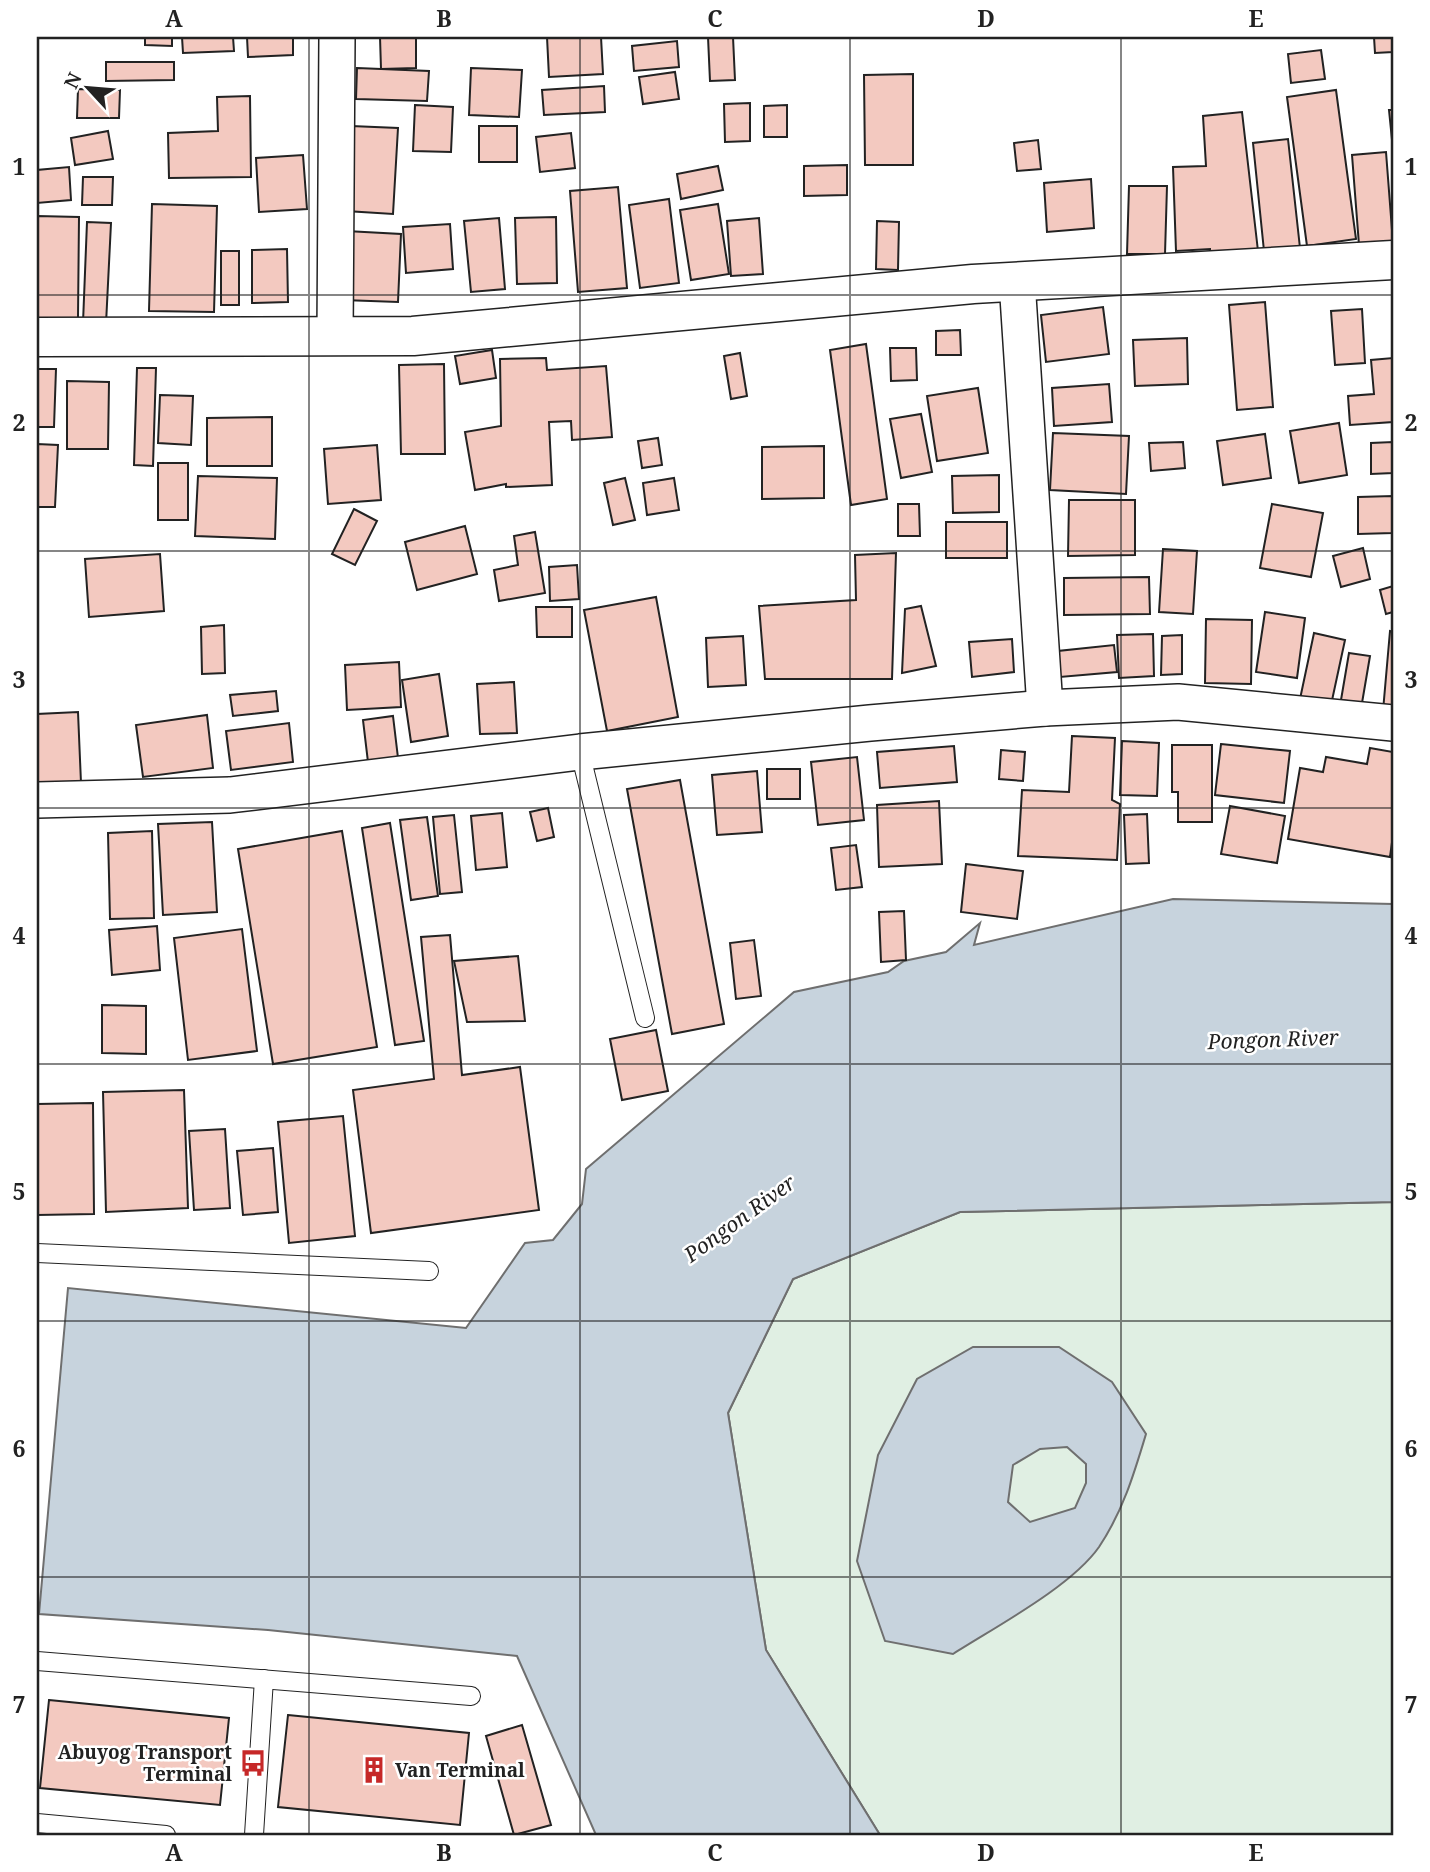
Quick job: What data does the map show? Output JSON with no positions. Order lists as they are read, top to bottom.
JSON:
{
  "water": ["Pongon River"],
  "places": {
    "bus stop": ["Abuyog Transport Terminal"],
    "building": ["Van Terminal"]
  },
  "north": "top left",
  "grid": {
    "columns": [
      "A",
      "B",
      "C",
      "D",
      "E"
    ],
    "rows": [
      "1",
      "2",
      "3",
      "4",
      "5",
      "6",
      "7"
    ]
  }
}
